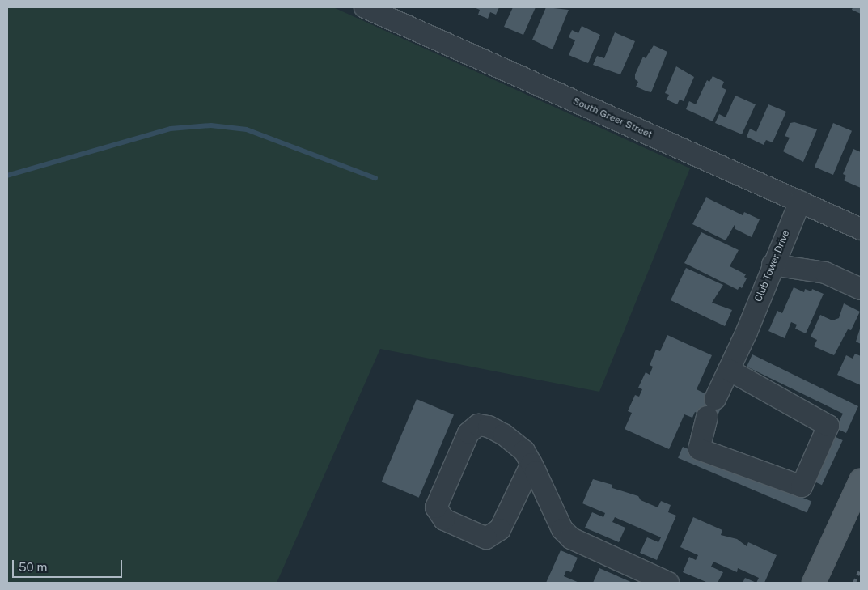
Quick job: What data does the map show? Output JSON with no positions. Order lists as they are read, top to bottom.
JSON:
{
  "streets": {
    "street": ["South Greer Street", "Club Tower Drive"]
  },
  "crossings": [
    ["South Greer Street", "Club Tower Drive"]
  ],
  "scale_bar": "50 m"
}
